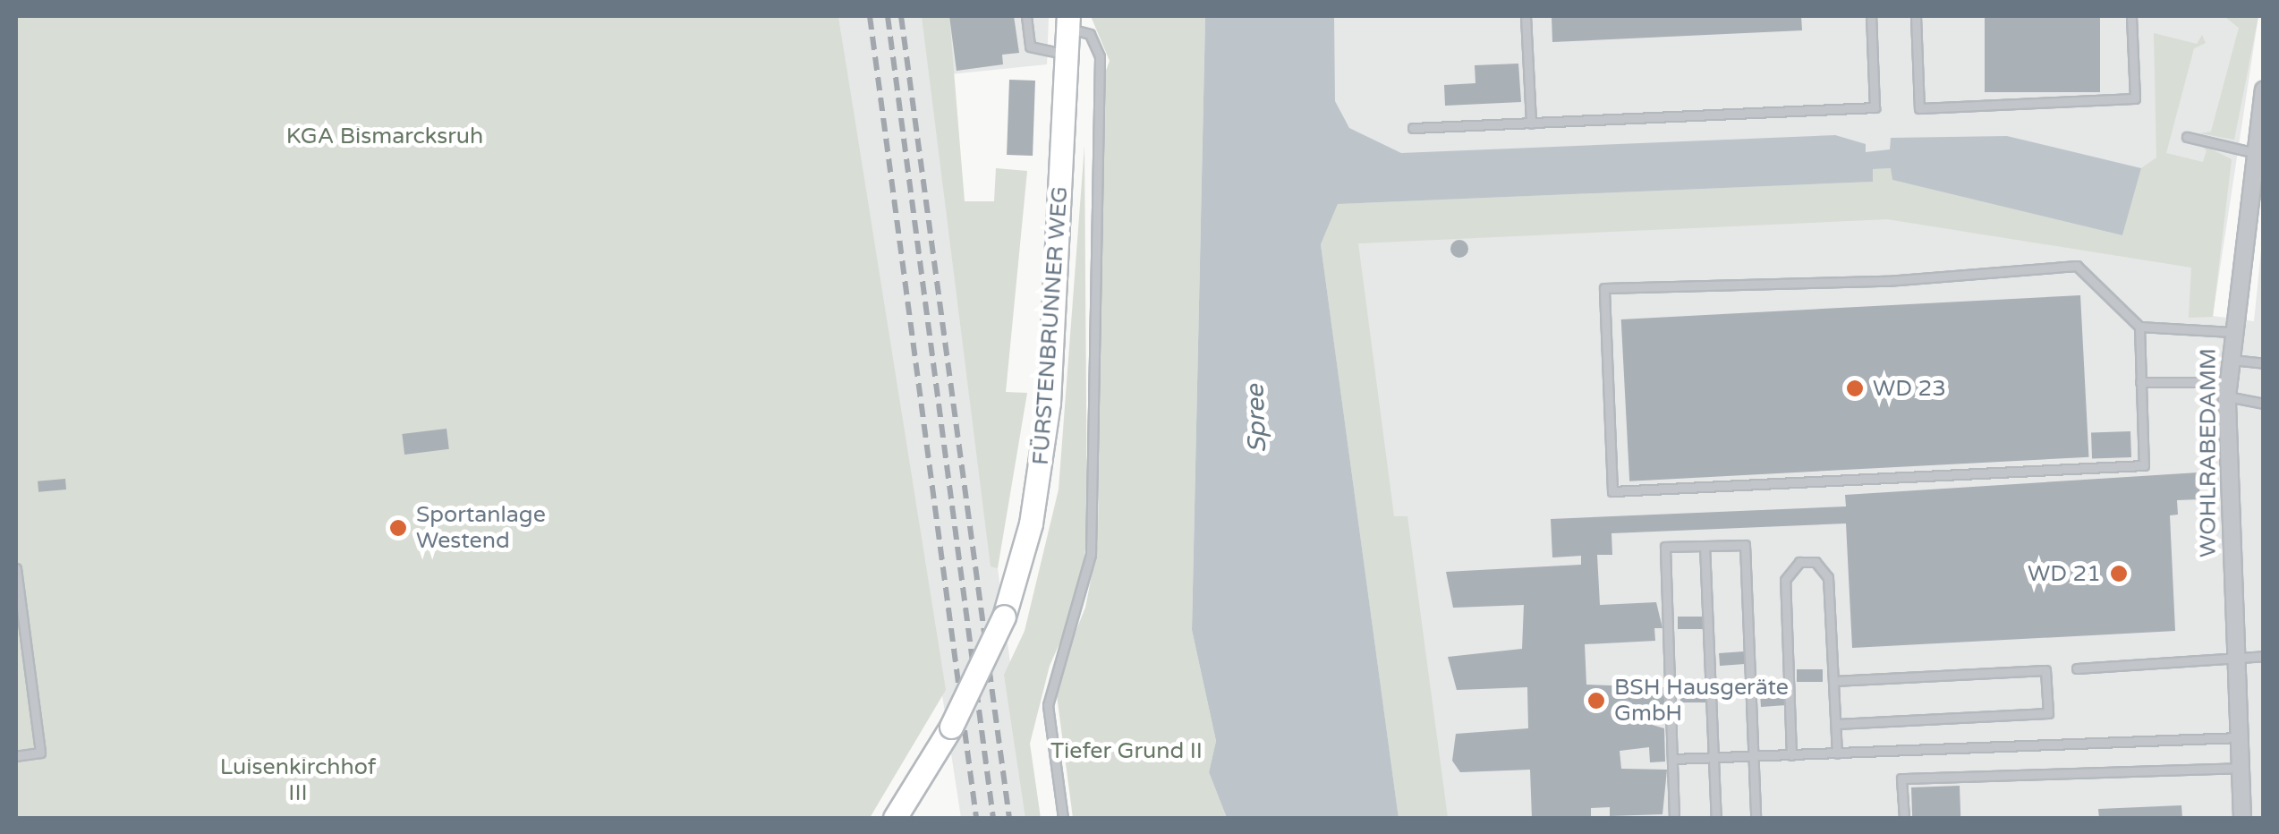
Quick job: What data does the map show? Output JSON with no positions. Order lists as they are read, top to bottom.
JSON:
{
  "streets": {
    "main road": ["FÜRSTENBRUNNER WEG"],
    "street": ["WOHLRABEDAMM"]
  },
  "water": ["Spree"],
  "parks": ["KGA Bismarcksruh", "Tiefer Grund II", "Luisenkirchhof III"],
  "places": [
    "WD 23",
    "Sportanlage Westend",
    "WD 21",
    "BSH Hausgeräte GmbH"
  ]
}
